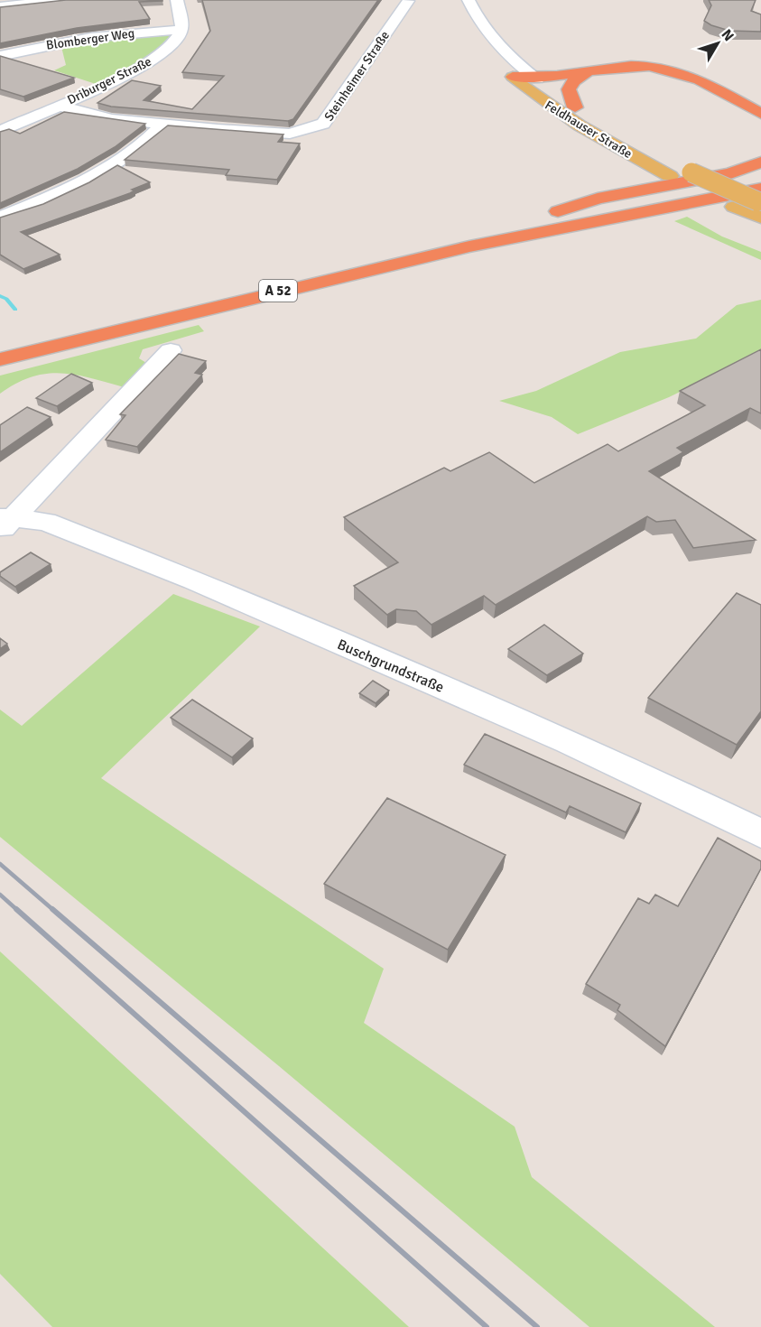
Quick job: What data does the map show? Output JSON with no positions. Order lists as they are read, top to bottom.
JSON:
{
  "streets": {
    "highway": ["A 52"],
    "main road": ["Feldhauser Straße"],
    "street": [
      "Blomberger Weg",
      "Steinheimer Straße",
      "Driburger Straße",
      "Buschgrundstraße"
    ]
  },
  "crossings": [
    ["Blomberger Weg", "Driburger Straße"],
    ["Steinheimer Straße", "Driburger Straße"],
    ["Feldhauser Straße", "A 52"]
  ],
  "north": "top right"
}
